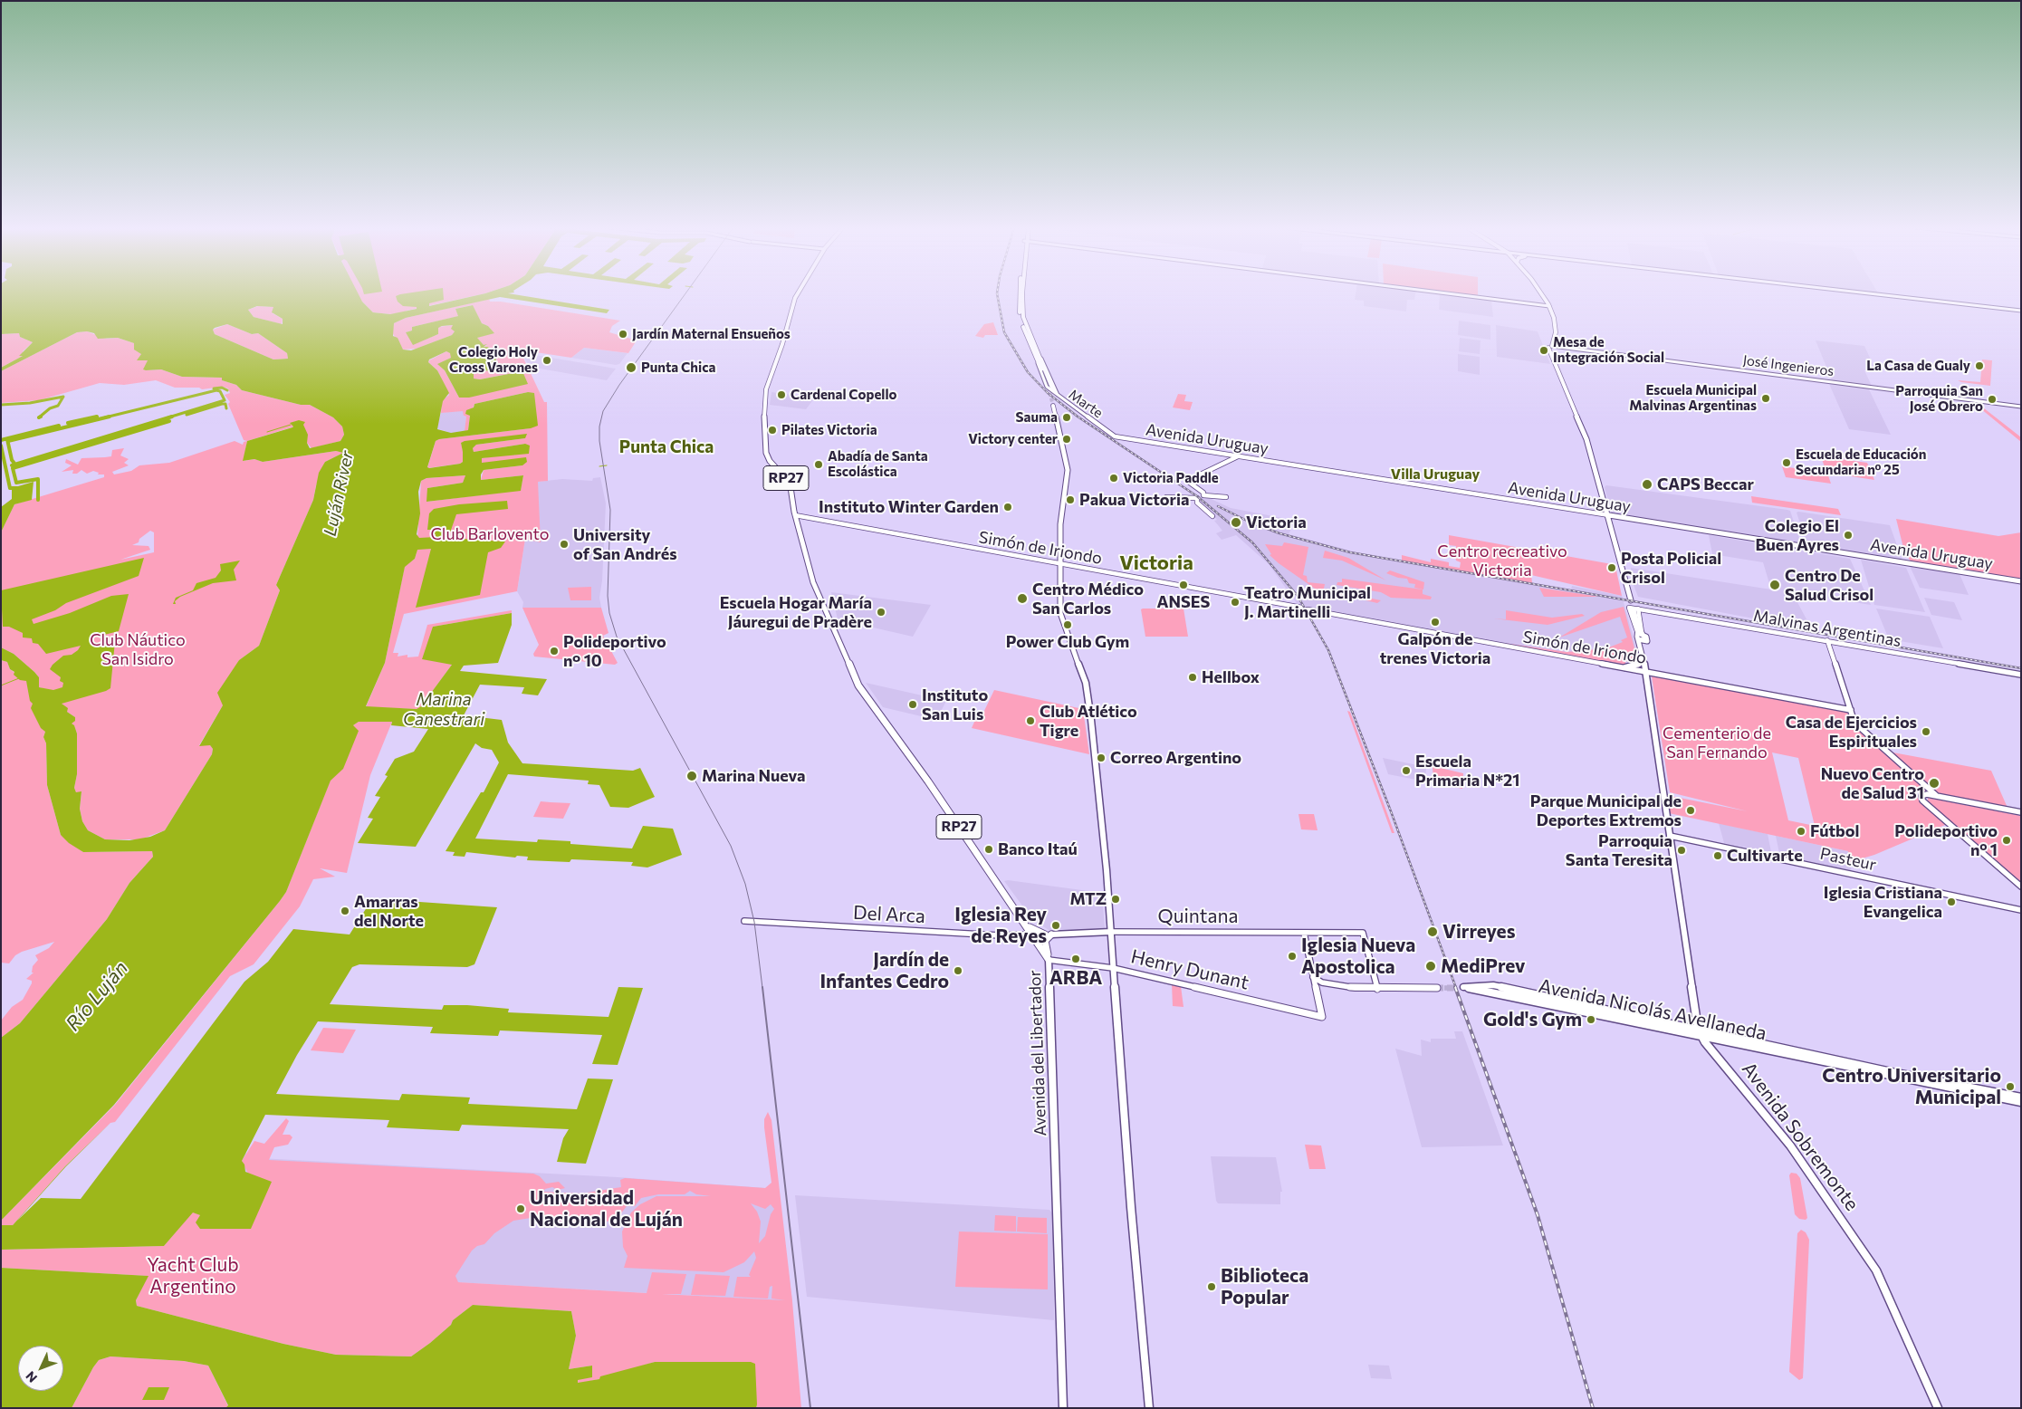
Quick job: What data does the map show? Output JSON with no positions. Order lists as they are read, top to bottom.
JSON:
{
  "streets": {
    "main road": [
      "Avenida Uruguay",
      "RP27",
      "Quintana",
      "Avenida Nicolás Avellaneda",
      "Avenida del Libertador",
      "Avenida Sobremonte"
    ],
    "street": [
      "José Ingenieros",
      "Marte",
      "Simón de Iriondo",
      "Malvinas Argentinas",
      "Pasteur",
      "Del Arca",
      "Henry Dunant"
    ]
  },
  "crossings": [
    ["Marte", "Avenida Uruguay"],
    ["RP27", "Quintana"],
    ["RP27", "Henry Dunant"],
    ["RP27", "Avenida del Libertador"],
    ["Simón de Iriondo", "Avenida del Libertador"],
    ["Del Arca", "Quintana"],
    ["Del Arca", "Avenida del Libertador"],
    ["Quintana", "Avenida del Libertador"],
    ["Henry Dunant", "Avenida del Libertador"],
    ["Avenida Nicolás Avellaneda", "Avenida Sobremonte"]
  ],
  "districts": ["Punta Chica", "Villa Uruguay", "Victoria"],
  "water": ["Luján River", "Marina Canestrari", "Río Luján"],
  "parks": [
    "Club Barlovento",
    "Centro recreativo Victoria",
    "Club Náutico San Isidro",
    "Cementerio de San Fernando",
    "Yacht Club Argentino"
  ],
  "places": [
    "Jardín Maternal Ensueños",
    "Mesa de Integración Social",
    "Colegio Holy Cross Varones",
    "La Casa de Gualy",
    "Punta Chica",
    "Cardenal Copello",
    "Escuela Municipal Malvinas Argentinas",
    "Parroquia San José Obrero",
    "Sauma",
    "Pilates Victoria",
    "Victory center",
    "Escuela de Educación Secundaria nº 25",
    "Abadía de Santa Escolástica",
    "Victoria Paddle",
    "CAPS Beccar",
    "Pakua Victoria",
    "Instituto Winter Garden",
    "Victoria",
    "Colegio El Buen Ayres",
    "University of San Andrés",
    "Posta Policial Crisol",
    "ANSES",
    "Centro De Salud Crisol",
    "Centro Médico San Carlos",
    "Teatro Municipal J. Martinelli",
    "Escuela Hogar María Jáuregui de Pradère",
    "Galpón de trenes Victoria",
    "Power Club Gym",
    "Polideportivo n° 10",
    "Hellbox",
    "Instituto San Luis",
    "Club Atlético Tigre",
    "Casa de Ejercicios Espirituales",
    "Correo Argentino",
    "Escuela Primaria N*21",
    "Marina Nueva",
    "Nuevo Centro de Salud 31",
    "Parque Municipal de Deportes Extremos",
    "Fútbol",
    "Polideportivo nº 1",
    "Banco Itaú",
    "Parroquia Santa Teresita",
    "Cultivarte",
    "MTZ",
    "Iglesia Cristiana Evangelica",
    "Amarras del Norte",
    "Iglesia Rey de Reyes",
    "Virreyes",
    "Iglesia Nueva Apostolica",
    "ARBA",
    "MediPrev",
    "Jardín de Infantes Cedro",
    "Gold's Gym",
    "Centro Universitario Municipal",
    "Universidad Nacional de Luján",
    "Biblioteca Popular"
  ],
  "north": "bottom left"
}
